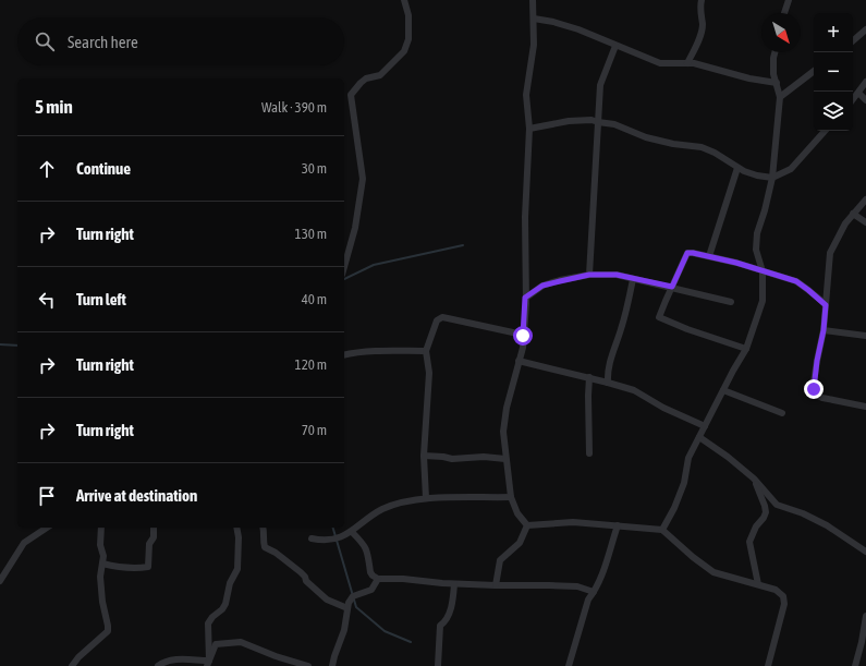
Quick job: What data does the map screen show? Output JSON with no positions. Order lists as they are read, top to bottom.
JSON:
{
  "north": "bottom right",
  "page": {
    "map_buttons": ["+", "−"],
    "search": "Search here",
    "heading": ["5 min", "Walk · 390 m"],
    "list": [
      ["Continue", "30 m"],
      ["Turn right", "130 m"],
      ["Turn left", "40 m"],
      ["Turn right", "120 m"],
      ["Turn right", "70 m"],
      "Arrive at destination"
    ]
  }
}
